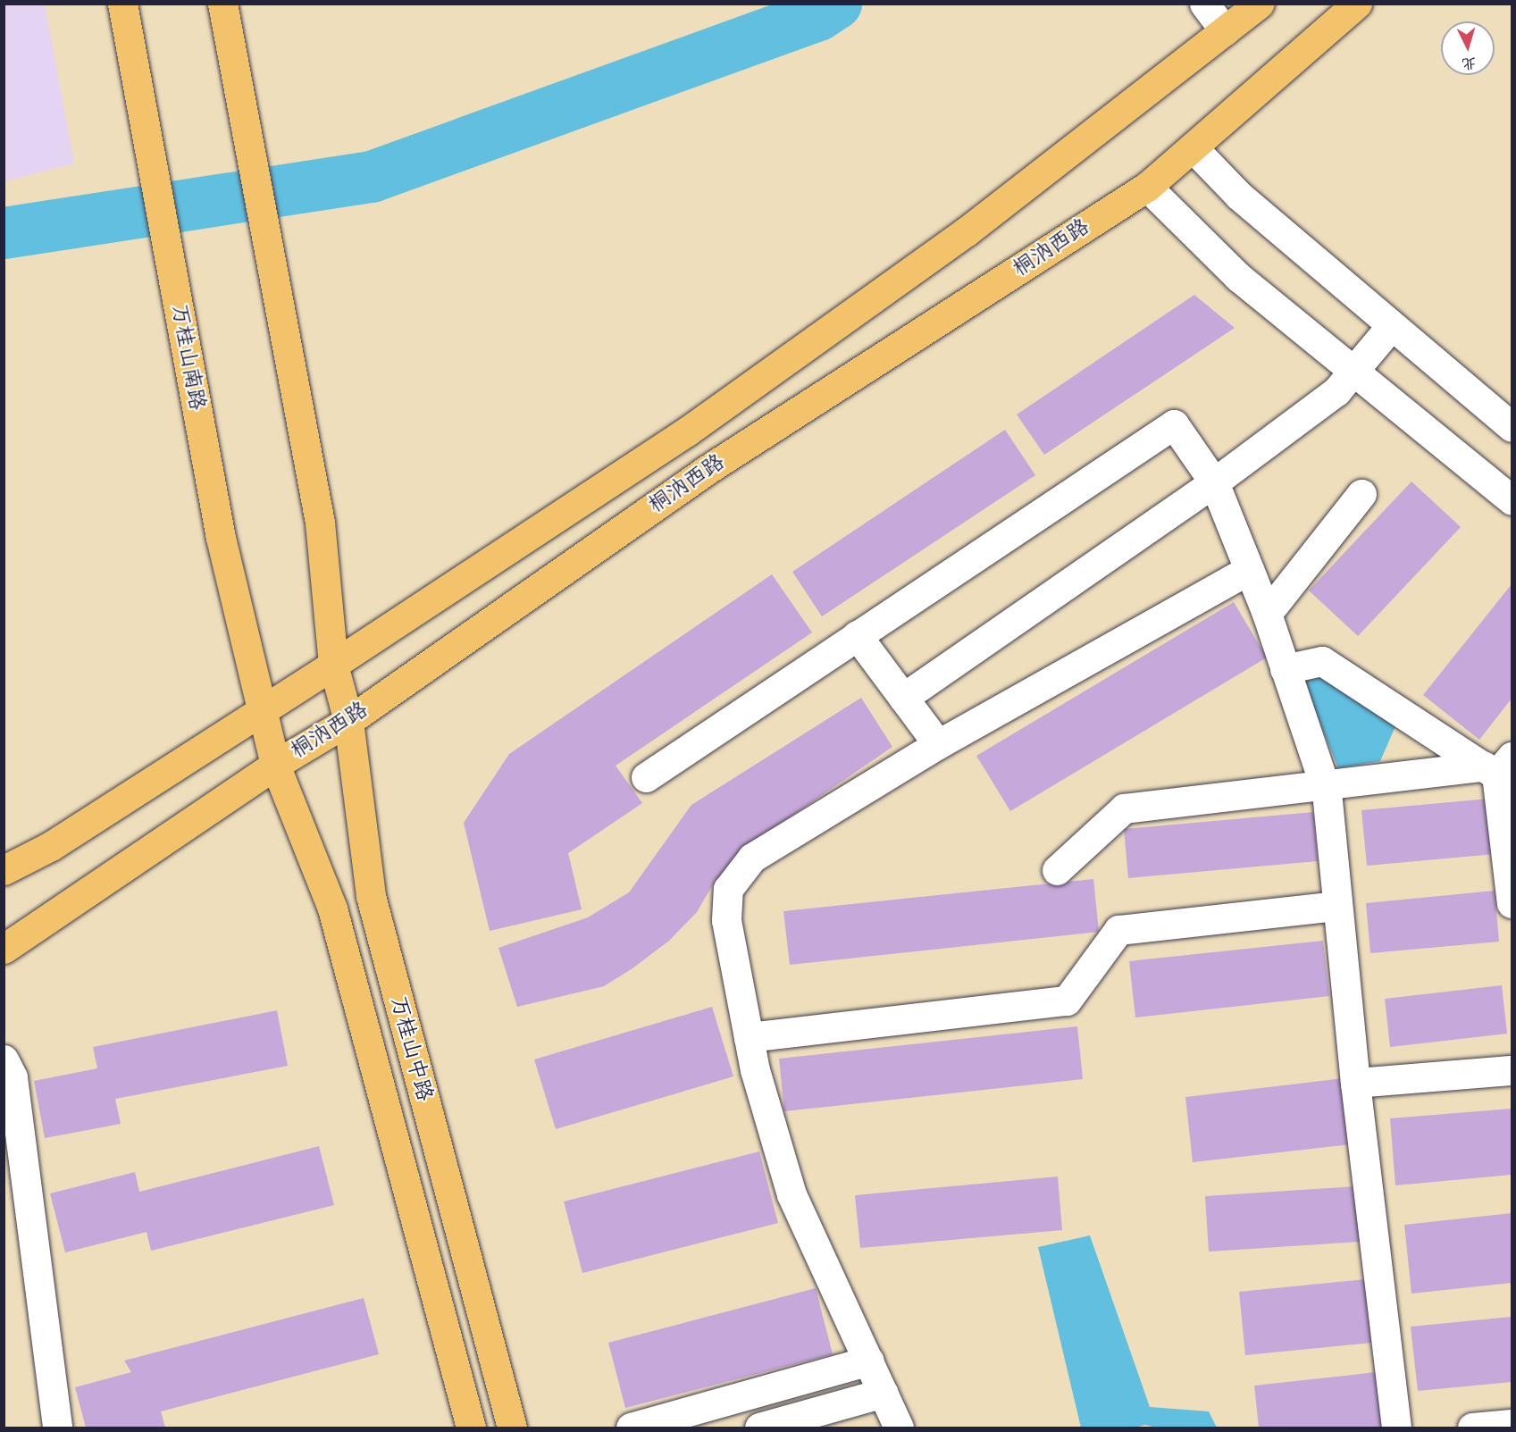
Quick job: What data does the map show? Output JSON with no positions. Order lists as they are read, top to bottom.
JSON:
{
  "streets": {
    "main road": ["桐汭西路", "万桂山南路", "万桂山中路"]
  },
  "crossings": [
    ["桐汭西路", "万桂山南路"],
    ["桐汭西路", "万桂山中路"],
    ["万桂山南路", "万桂山中路"]
  ],
  "north": "bottom"
}
